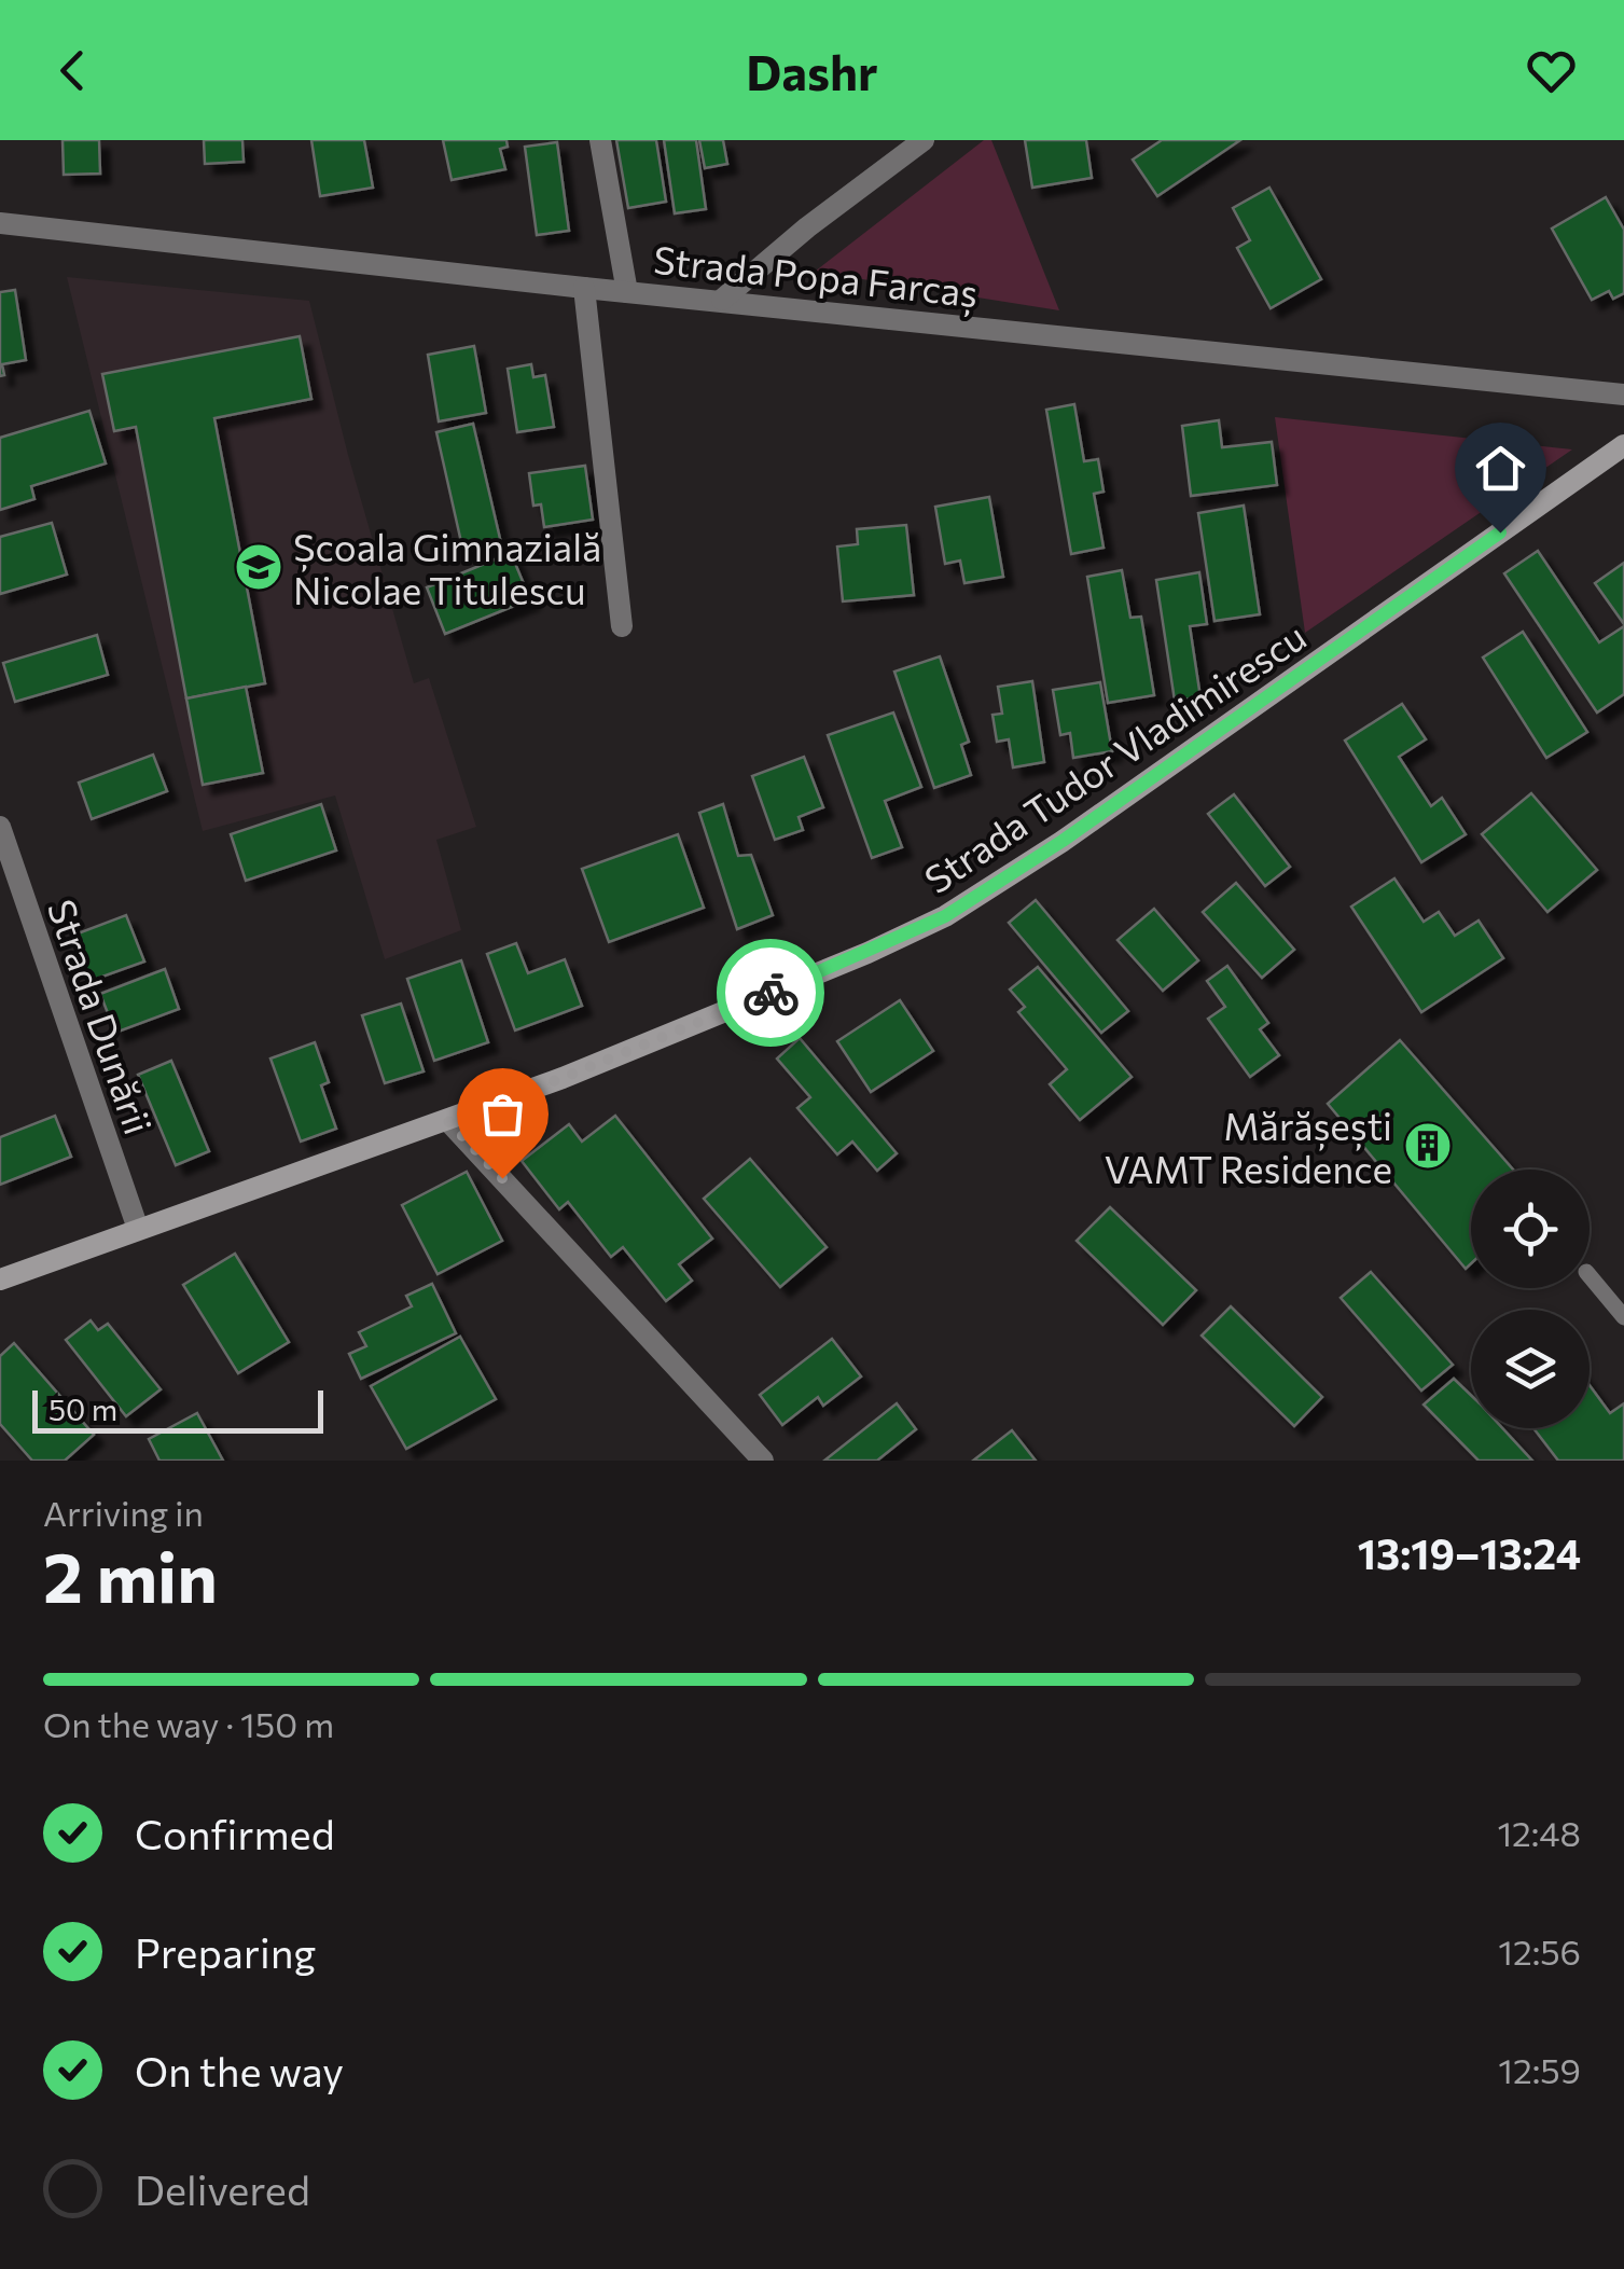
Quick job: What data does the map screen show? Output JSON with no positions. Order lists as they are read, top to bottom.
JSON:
{
  "streets": {
    "street": ["Strada Popa Farcaș", "Strada Tudor Vladimirescu", "Strada Dunării"]
  },
  "crossings": [
    ["Strada Tudor Vladimirescu", "Strada Dunării"]
  ],
  "places": {
    "school or university": ["Școala Gimnazială Nicolae Titulescu"],
    "building": ["Mărășești VAMT Residence"]
  },
  "scale_bar": "50 m",
  "page": {
    "header": "Dashr",
    "scale": "50 m",
    "heading": ["2 min", "Arriving in", "13:19–13:24"],
    "bar": "On the way · 150 m",
    "list": [
      ["Confirmed", "12:48"],
      ["Preparing", "12:56"],
      ["On the way", "12:59"],
      "Delivered"
    ]
  }
}
